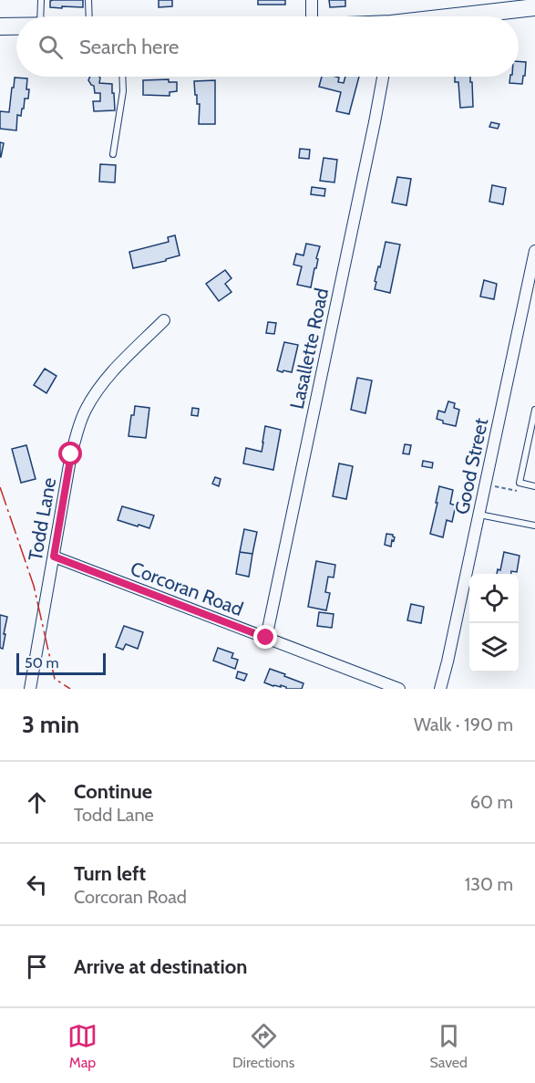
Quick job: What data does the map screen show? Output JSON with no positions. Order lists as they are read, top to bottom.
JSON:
{
  "streets": {
    "street": [
      "Lasallette Road",
      "Good Street",
      "Todd Lane",
      "Corcoran Road"
    ]
  },
  "crossings": [
    ["Lasallette Road", "Corcoran Road"],
    ["Todd Lane", "Corcoran Road"]
  ],
  "scale_bar": "50 m",
  "page": {
    "search": "Search here",
    "scale": "50 m",
    "heading": ["3 min", "Walk · 190 m"],
    "list": [
      ["Continue", "Todd Lane", "60 m"],
      ["Turn left", "Corcoran Road", "130 m"],
      "Arrive at destination"
    ],
    "nav": ["Map", "Directions", "Saved"]
  }
}
